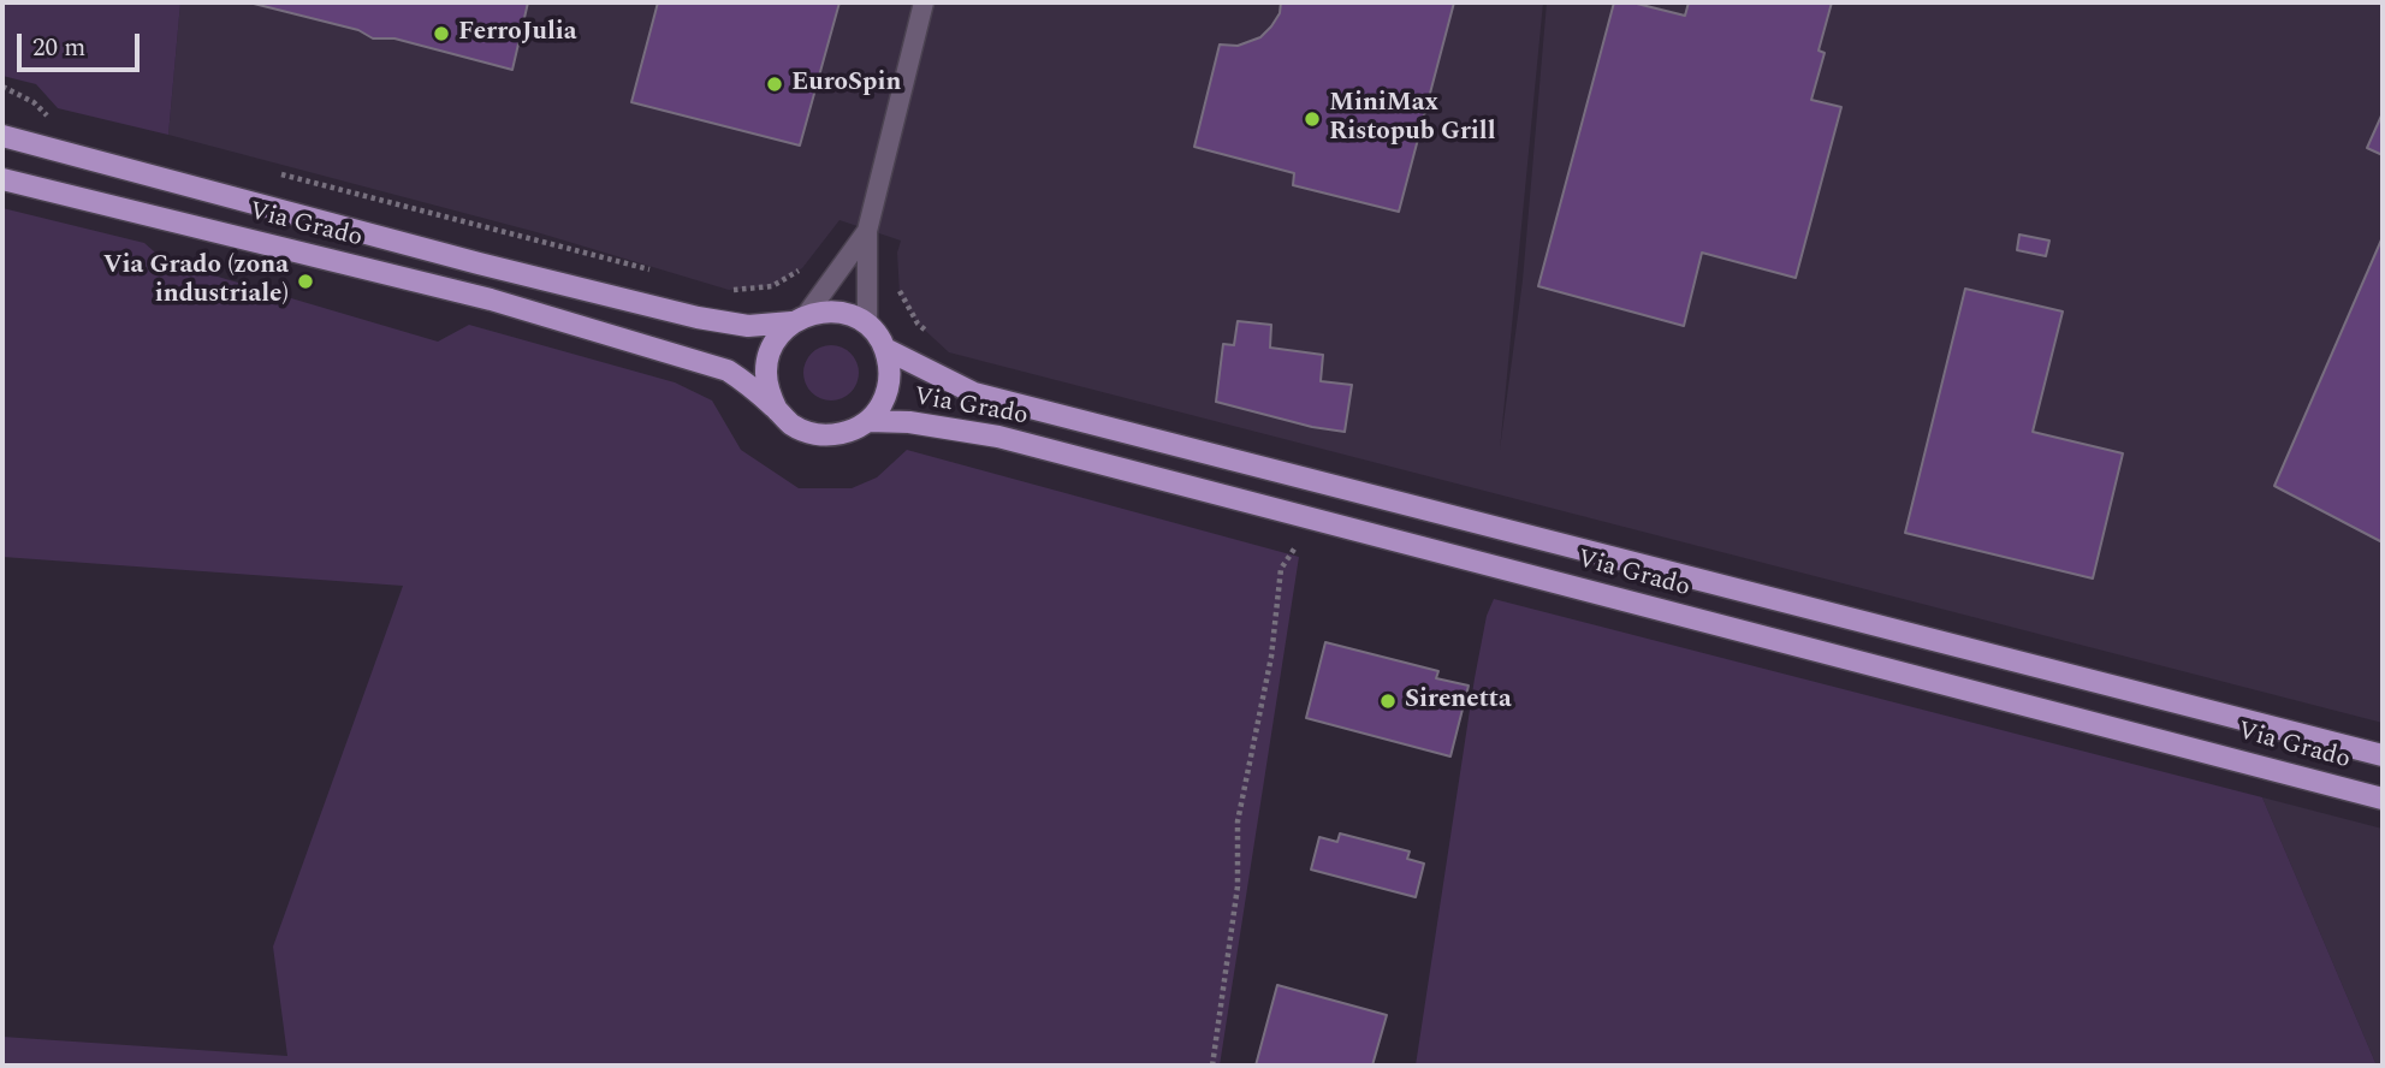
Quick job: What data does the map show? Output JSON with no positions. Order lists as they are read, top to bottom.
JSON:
{
  "streets": {
    "main road": ["Via Grado"]
  },
  "places": [
    "FerroJulia",
    "EuroSpin",
    "MiniMax Ristopub Grill",
    "Via Grado (zona industriale)",
    "Sirenetta"
  ],
  "scale_bar": "20 m"
}
